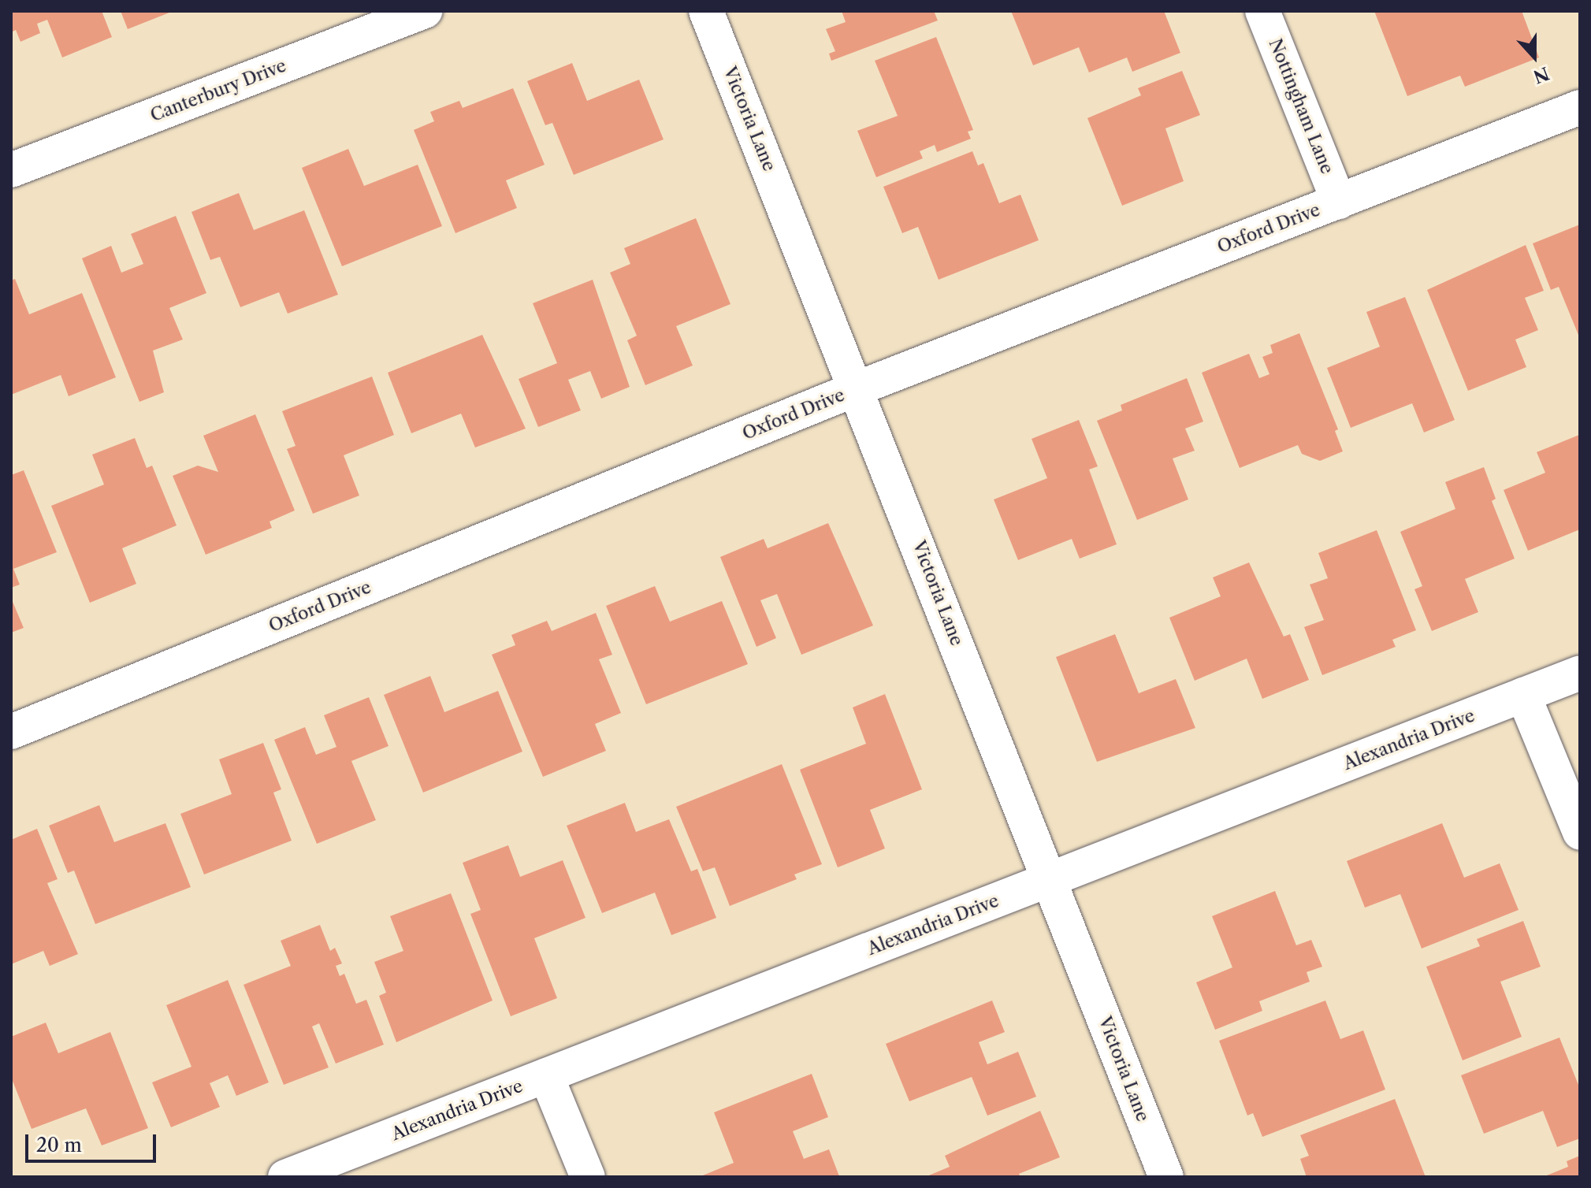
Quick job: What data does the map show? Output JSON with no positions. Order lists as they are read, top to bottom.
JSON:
{
  "streets": {
    "street": [
      "Canterbury Drive",
      "Nottingham Lane",
      "Victoria Lane",
      "Oxford Drive",
      "Alexandria Drive"
    ]
  },
  "crossings": [
    ["Nottingham Lane", "Oxford Drive"],
    ["Victoria Lane", "Oxford Drive"],
    ["Victoria Lane", "Alexandria Drive"]
  ],
  "scale_bar": "20 m",
  "north": "bottom"
}
